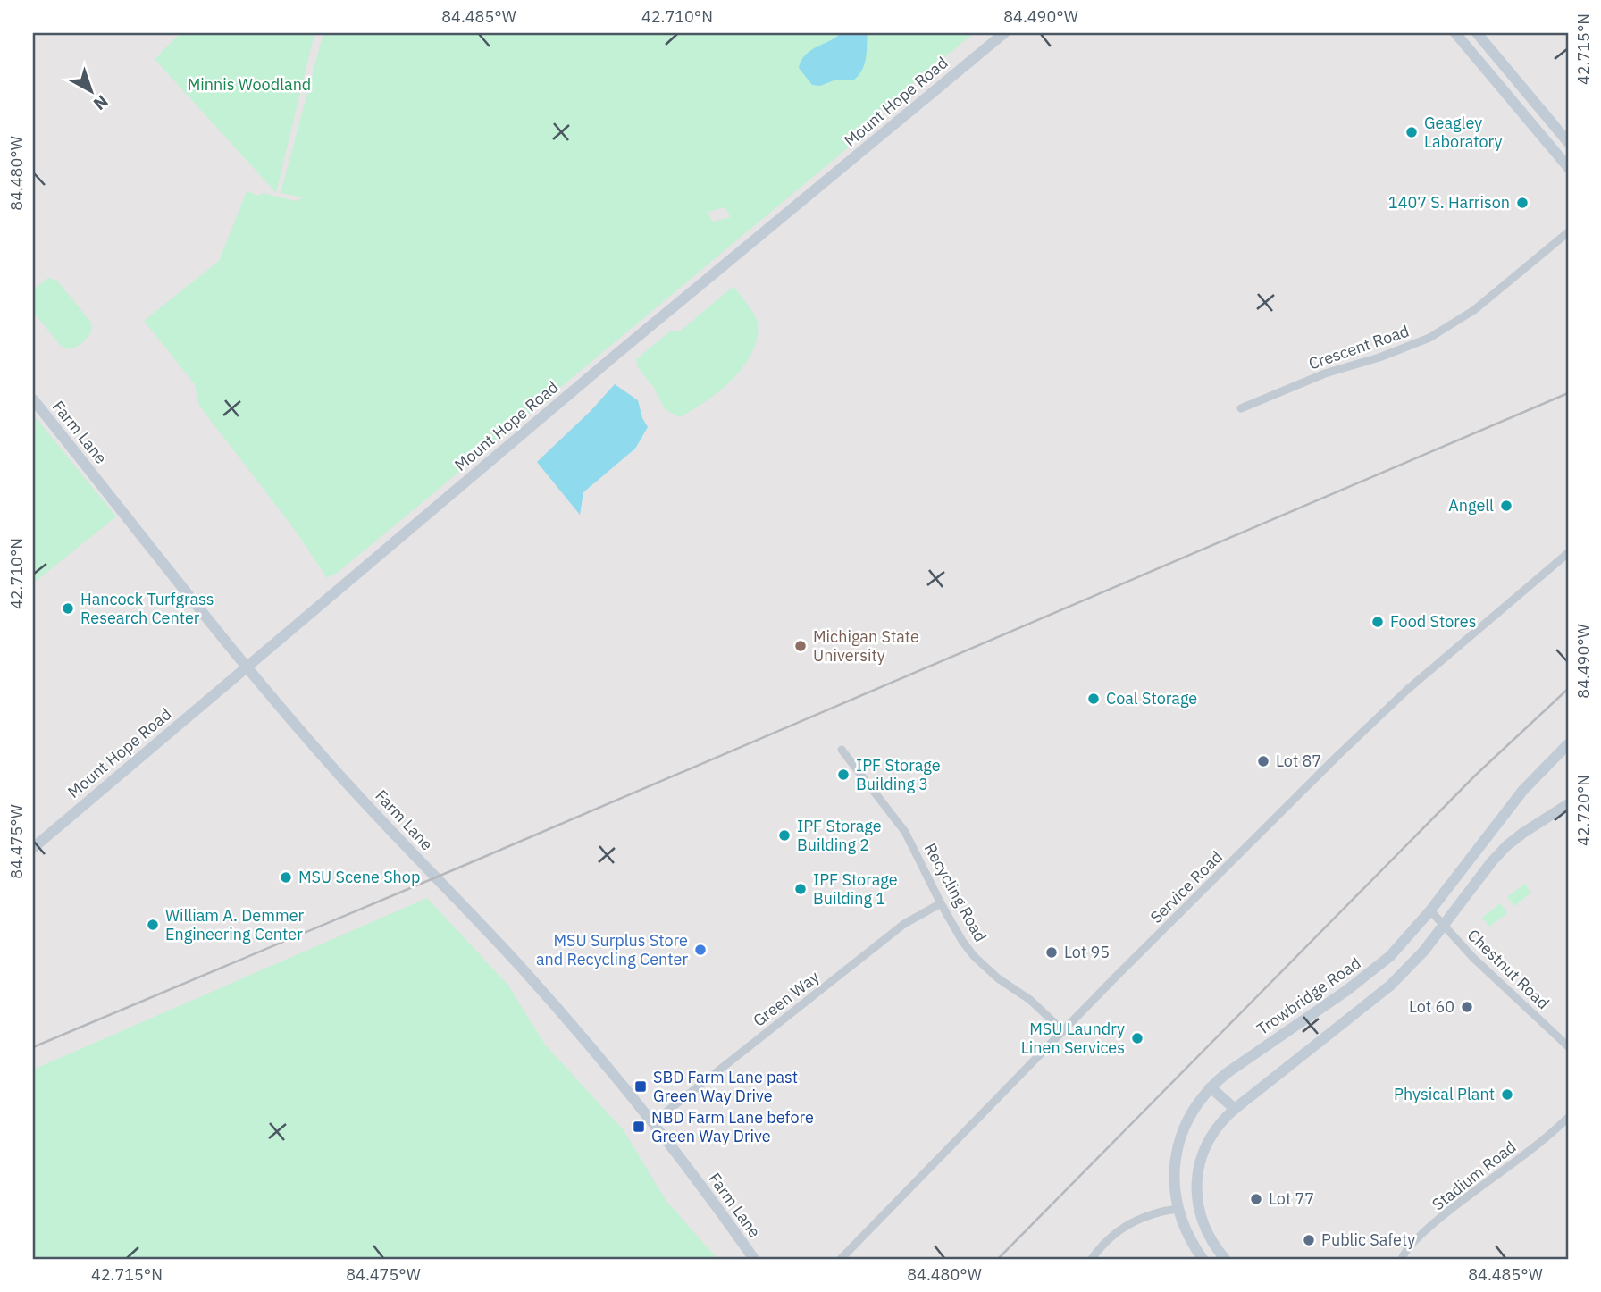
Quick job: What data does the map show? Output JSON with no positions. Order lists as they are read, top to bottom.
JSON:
{
  "streets": {
    "street": [
      "Mount Hope Road",
      "Crescent Road",
      "Farm Lane",
      "Service Road",
      "Recycling Road",
      "Chestnut Road",
      "Trowbridge Road",
      "Green Way",
      "Stadium Road"
    ]
  },
  "crossings": [
    ["Mount Hope Road", "Farm Lane"],
    ["Farm Lane", "Green Way"],
    ["Service Road", "Recycling Road"],
    ["Recycling Road", "Green Way"],
    ["Chestnut Road", "Trowbridge Road"]
  ],
  "parks": ["Minnis Woodland"],
  "places": {
    "other": [
      "Geagley Laboratory",
      "1407 S. Harrison",
      "Angell",
      "Hancock Turfgrass Research Center",
      "Food Stores",
      "Michigan State University",
      "Coal Storage",
      "Lot 87",
      "IPF Storage Building 3",
      "IPF Storage Building 2",
      "MSU Scene Shop",
      "IPF Storage Building 1",
      "William A. Demmer Engineering Center",
      "MSU Surplus Store and Recycling Center",
      "Lot 95",
      "Lot 60",
      "MSU Laundry Linen Services",
      "Physical Plant",
      "Lot 77",
      "Public Safety"
    ],
    "transit": ["SBD Farm Lane past Green Way Drive", "NBD Farm Lane before Green Way Drive"]
  },
  "north": "bottom right",
  "coordinates": [
    "84.485°W",
    "42.710°N",
    "84.490°W",
    "42.715°N",
    "84.480°W",
    "42.720°N",
    "84.475°W"
  ]
}
